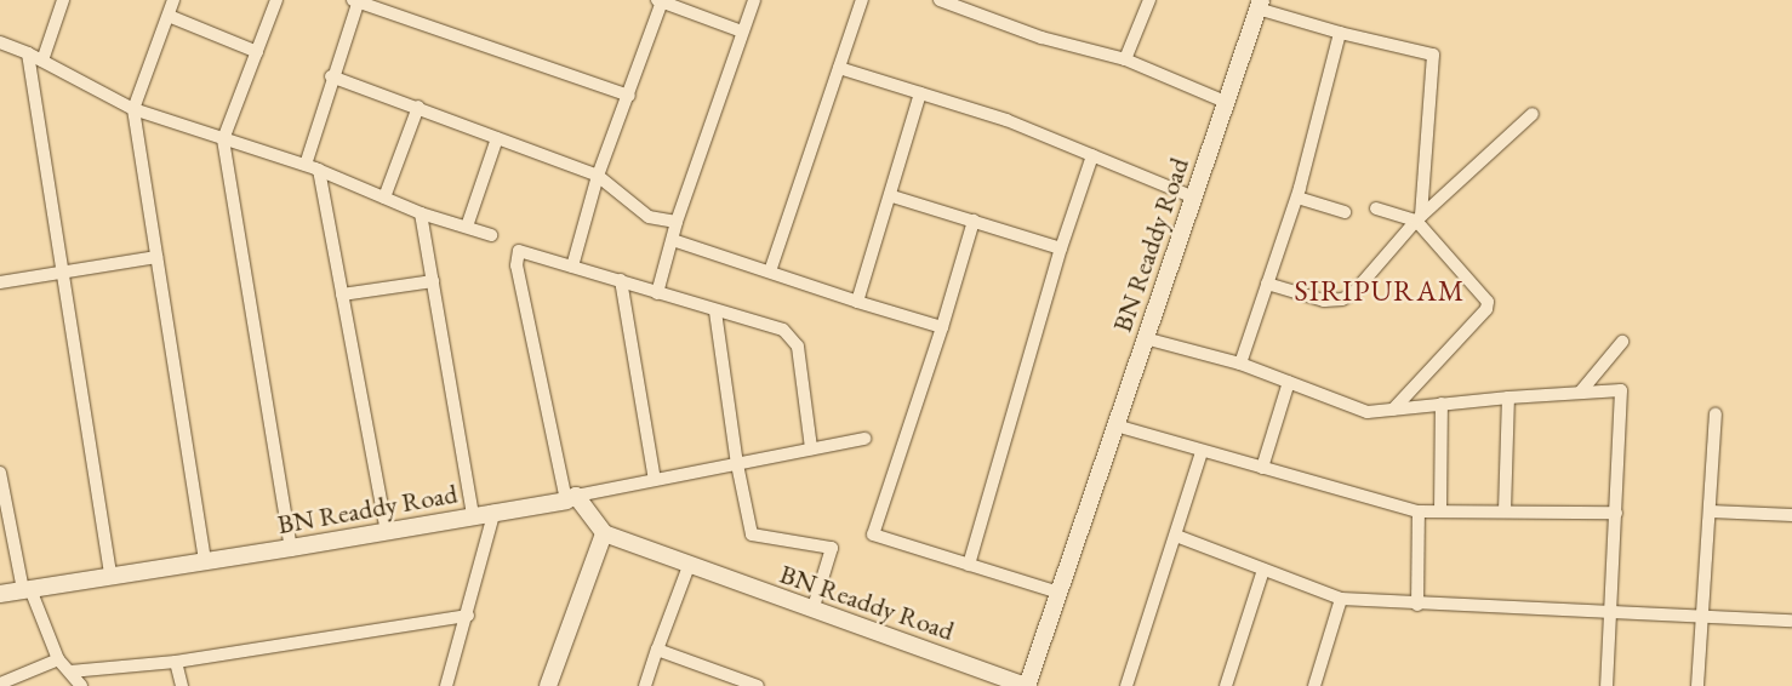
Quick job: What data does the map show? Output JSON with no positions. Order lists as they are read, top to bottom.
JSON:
{
  "streets": {
    "street": ["BN Readdy Road"]
  },
  "districts": ["SIRIPURAM"]
}
